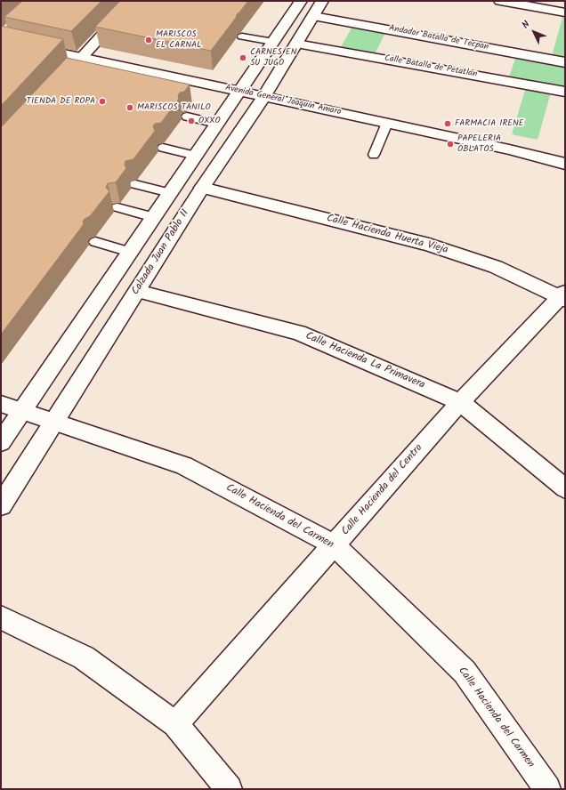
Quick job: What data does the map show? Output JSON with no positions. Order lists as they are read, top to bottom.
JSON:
{
  "streets": {
    "street": [
      "Andador Batalla de Tecpan",
      "Calle Batalla de Petatlán",
      "Avenida General Joaquín Amaro",
      "Calle Hacienda Huerta Vieja",
      "Calzada Juan Pablo II",
      "Calle Hacienda La Primavera",
      "Calle Hacienda del Centro",
      "Calle Hacienda del Carmen"
    ]
  },
  "crossings": [
    ["Andador Batalla de Tecpan", "Calzada Juan Pablo II"],
    ["Calle Batalla de Petatlán", "Calzada Juan Pablo II"],
    ["Avenida General Joaquín Amaro", "Calzada Juan Pablo II"],
    ["Calle Hacienda Huerta Vieja", "Calzada Juan Pablo II"],
    ["Calle Hacienda Huerta Vieja", "Calle Hacienda del Centro"],
    ["Calzada Juan Pablo II", "Calle Hacienda La Primavera"],
    ["Calzada Juan Pablo II", "Calle Hacienda del Carmen"],
    ["Calle Hacienda La Primavera", "Calle Hacienda del Centro"],
    ["Calle Hacienda del Centro", "Calle Hacienda del Carmen"]
  ],
  "places": [
    "MARISCOS EL CARNAL",
    "CARNES EN SU JUGO",
    "TIENDA DE ROPA",
    "MARISCOS TANILO",
    "OXXO",
    "FARMACIA IRENE",
    "PAPELERIA OBLATOS"
  ],
  "north": "top left"
}
